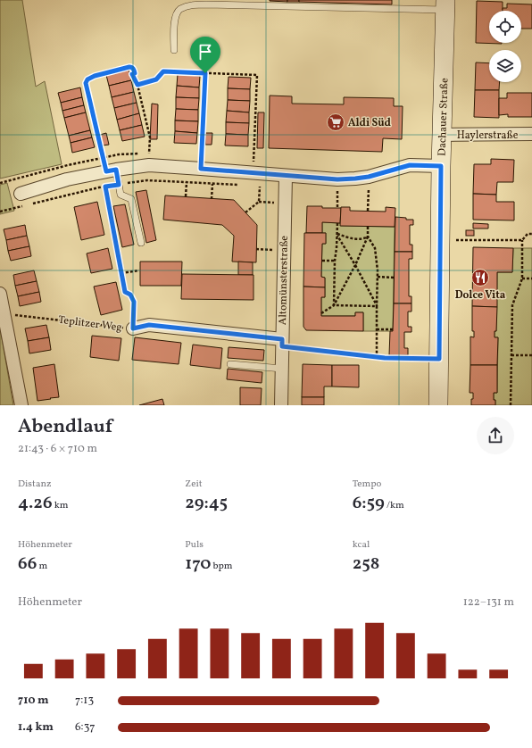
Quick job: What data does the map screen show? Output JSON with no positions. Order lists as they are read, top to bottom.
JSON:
{
  "streets": {
    "main road": ["Dachauer Straße"],
    "street": ["Haylerstraße", "Altomünsterstraße", "Teplitzer Weg"]
  },
  "crossings": [
    ["Dachauer Straße", "Haylerstraße"],
    ["Altomünsterstraße", "Teplitzer Weg"]
  ],
  "places": {
    "supermarket": ["Aldi Süd"],
    "restaurant": ["Dolce Vita"]
  },
  "page": {
    "heading": ["Abendlauf", "21:43 · 6 × 710 m"],
    "stats": [
      ["Distanz", "4.26 km"],
      ["Zeit", "29:45"],
      ["Tempo", "6:59 /km"],
      ["Höhenmeter", "66 m"],
      ["Puls", "170 bpm"],
      ["kcal", "258"]
    ],
    "chart": ["Höhenmeter", "122–131 m"],
    "list": [
      {
        "name": "710 m",
        "note": "7:13"
      },
      {
        "name": "1.4 km",
        "note": "6:37"
      }
    ]
  }
}
